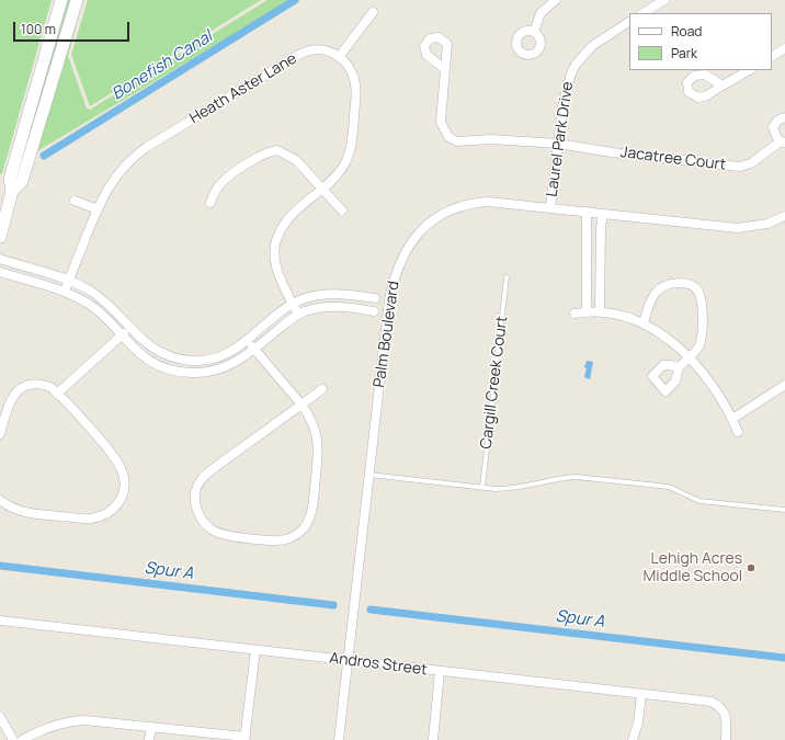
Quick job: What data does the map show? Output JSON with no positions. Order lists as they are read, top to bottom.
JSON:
{
  "streets": {
    "street": [
      "Heath Aster Lane",
      "Laurel Park Drive",
      "Jacatree Court",
      "Palm Boulevard",
      "Andros Street"
    ],
    "lane": ["Cargill Creek Court"]
  },
  "crossings": [
    ["Laurel Park Drive", "Jacatree Court"],
    ["Laurel Park Drive", "Palm Boulevard"],
    ["Palm Boulevard", "Andros Street"]
  ],
  "water": ["Bonefish Canal", "Spur A"],
  "places": ["Lehigh Acres Middle School"],
  "legend": ["Road", "Park"],
  "scale_bar": "100 m"
}
